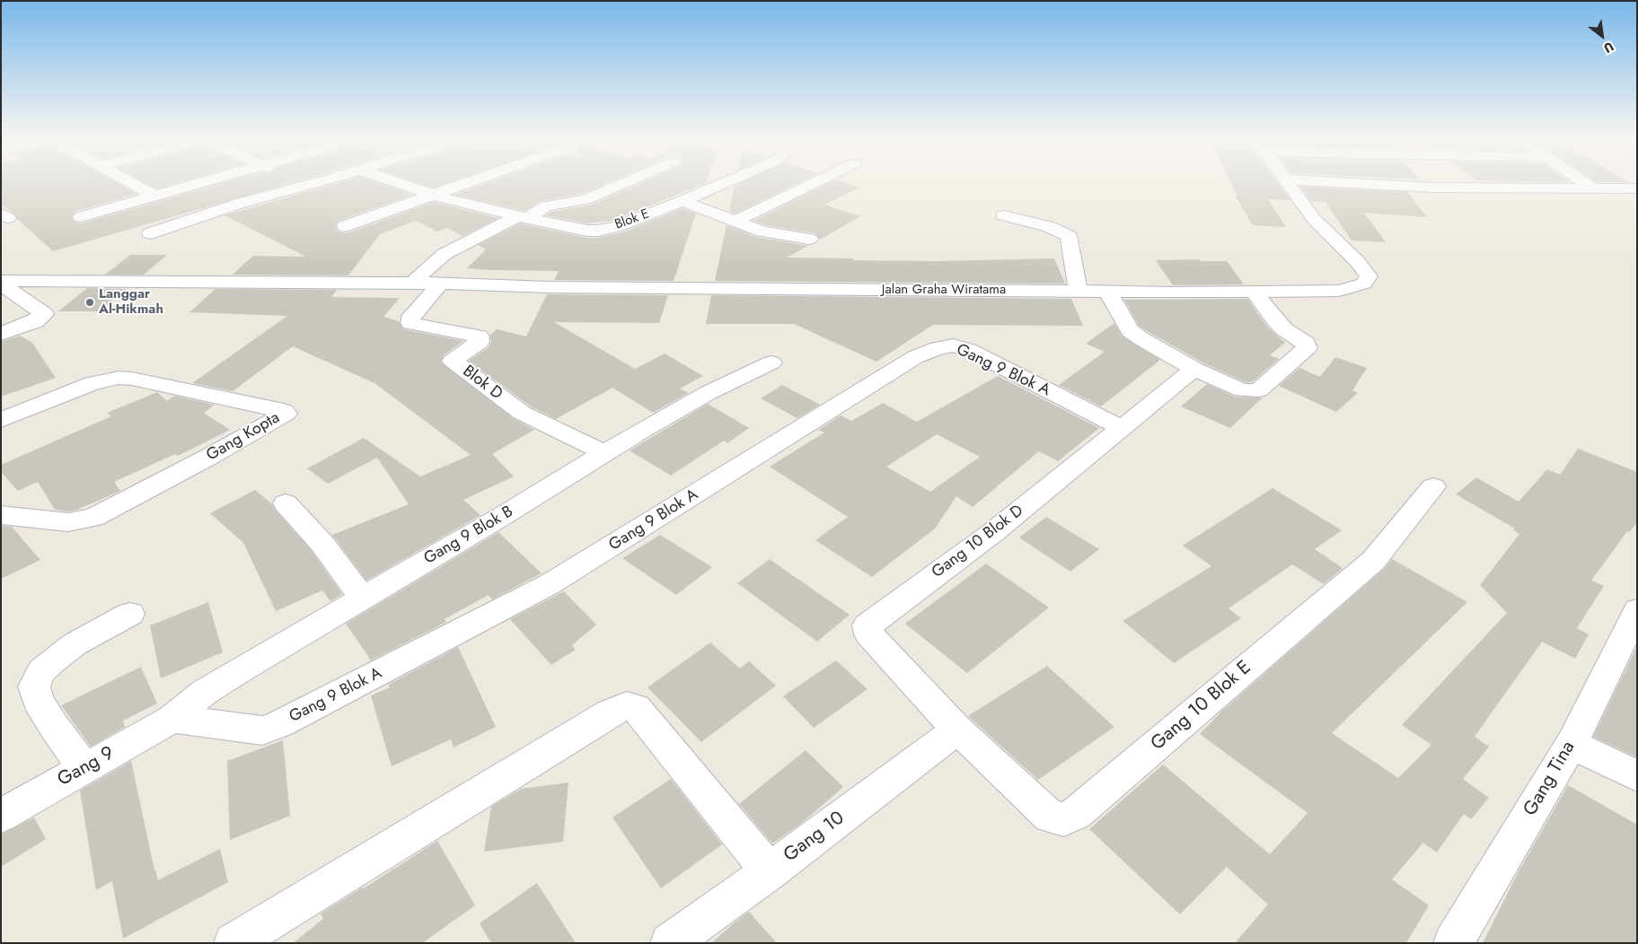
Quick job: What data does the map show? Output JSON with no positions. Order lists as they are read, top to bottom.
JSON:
{
  "streets": {
    "street": [
      "Blok E",
      "Jalan Graha Wiratama",
      "Gang 9 Blok A",
      "Blok D",
      "Gang Kopta",
      "Gang 9 Blok B",
      "Gang 10 Blok D",
      "Gang 10 Blok E",
      "Gang 9",
      "Gang Tina",
      "Gang 10"
    ]
  },
  "crossings": [
    ["Jalan Graha Wiratama", "Blok D"],
    ["Gang 9 Blok A", "Gang 9 Blok B"],
    ["Gang 9 Blok A", "Gang 10 Blok D"],
    ["Gang 9 Blok A", "Gang 9"],
    ["Blok D", "Gang 9 Blok B"],
    ["Gang 9 Blok B", "Gang 9"],
    ["Gang 10 Blok D", "Gang 10 Blok E"],
    ["Gang 10 Blok D", "Gang 10"],
    ["Gang 10 Blok E", "Gang 10"]
  ],
  "places": ["Langgar Al-Hikmah"],
  "north": "bottom right"
}
